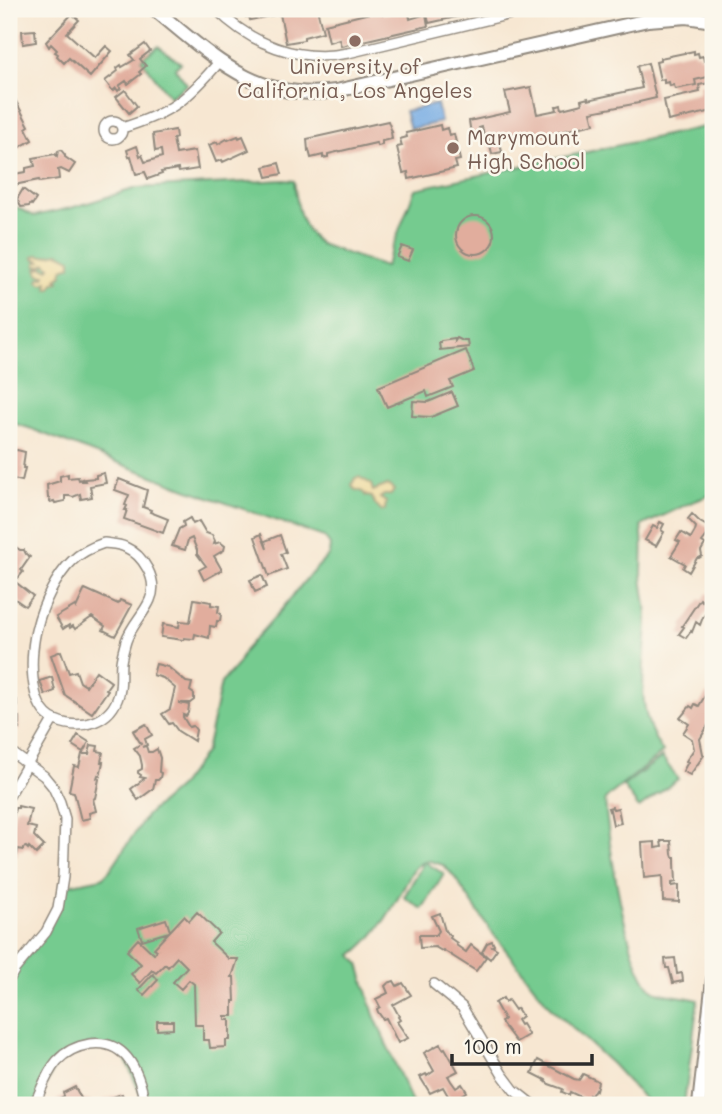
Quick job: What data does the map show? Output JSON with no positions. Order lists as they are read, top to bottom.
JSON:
{
  "places": ["University of California, Los Angeles", "Marymount High School"],
  "scale_bar": "100 m"
}
